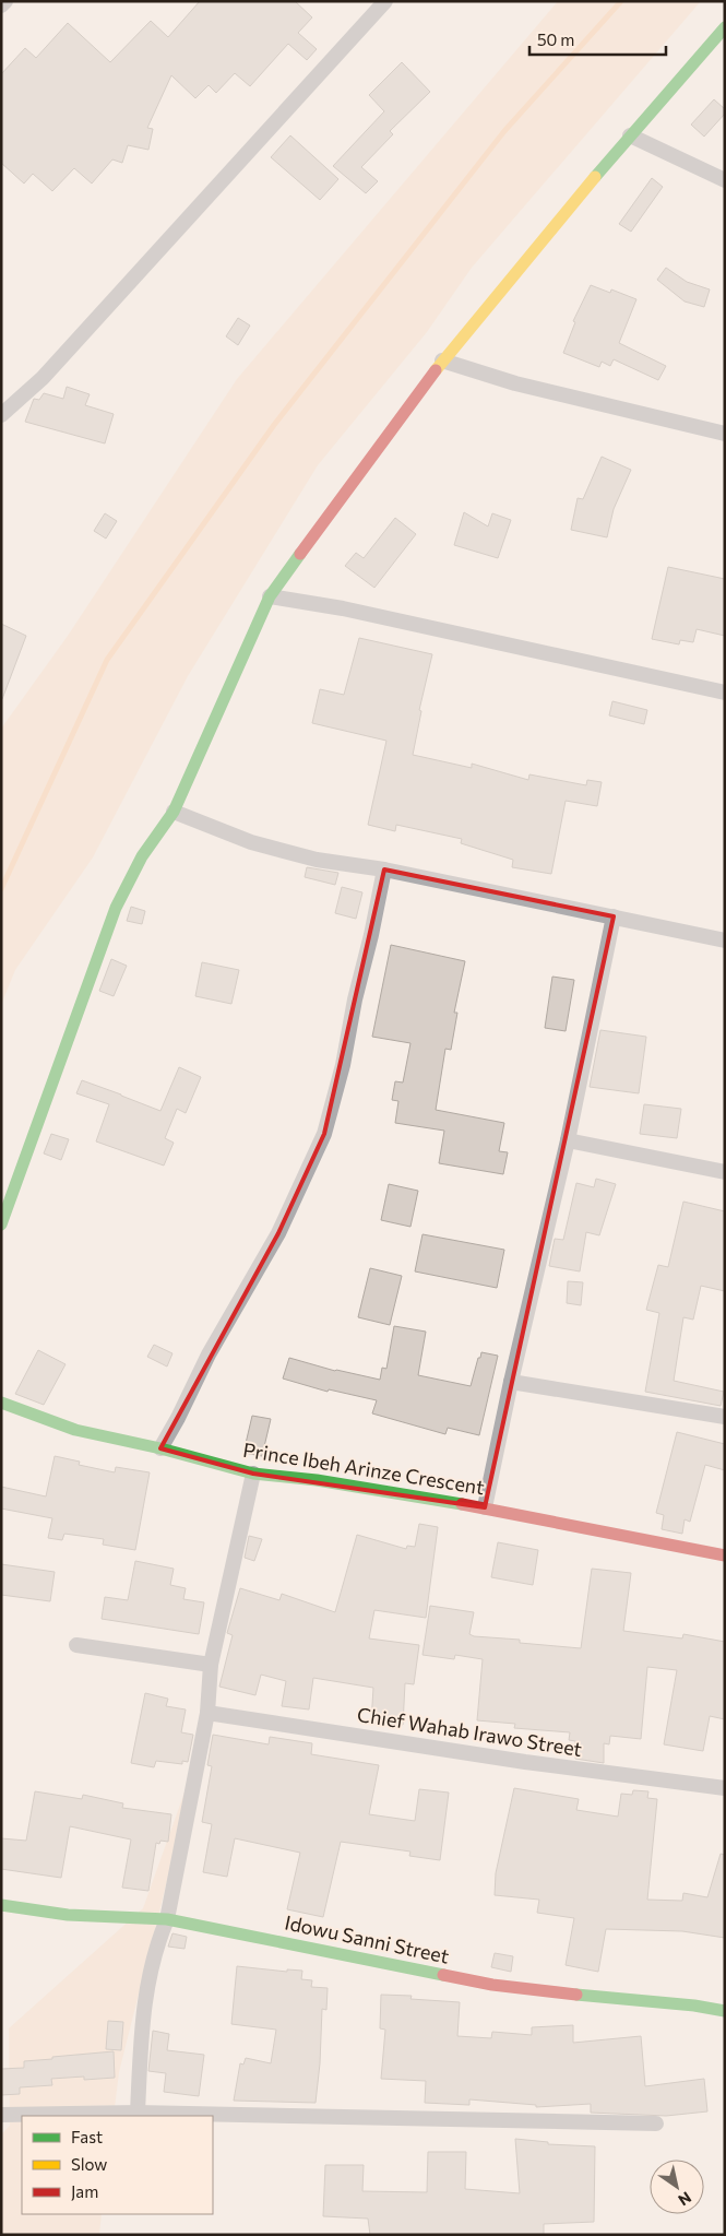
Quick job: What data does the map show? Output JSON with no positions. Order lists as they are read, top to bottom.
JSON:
{
  "streets": {
    "street": ["Prince Ibeh Arinze Crescent", "Chief Wahab Irawo Street", "Idowu Sanni Street"]
  },
  "legend": ["Fast", "Slow", "Jam"],
  "scale_bar": "50 m",
  "north": "bottom right"
}
